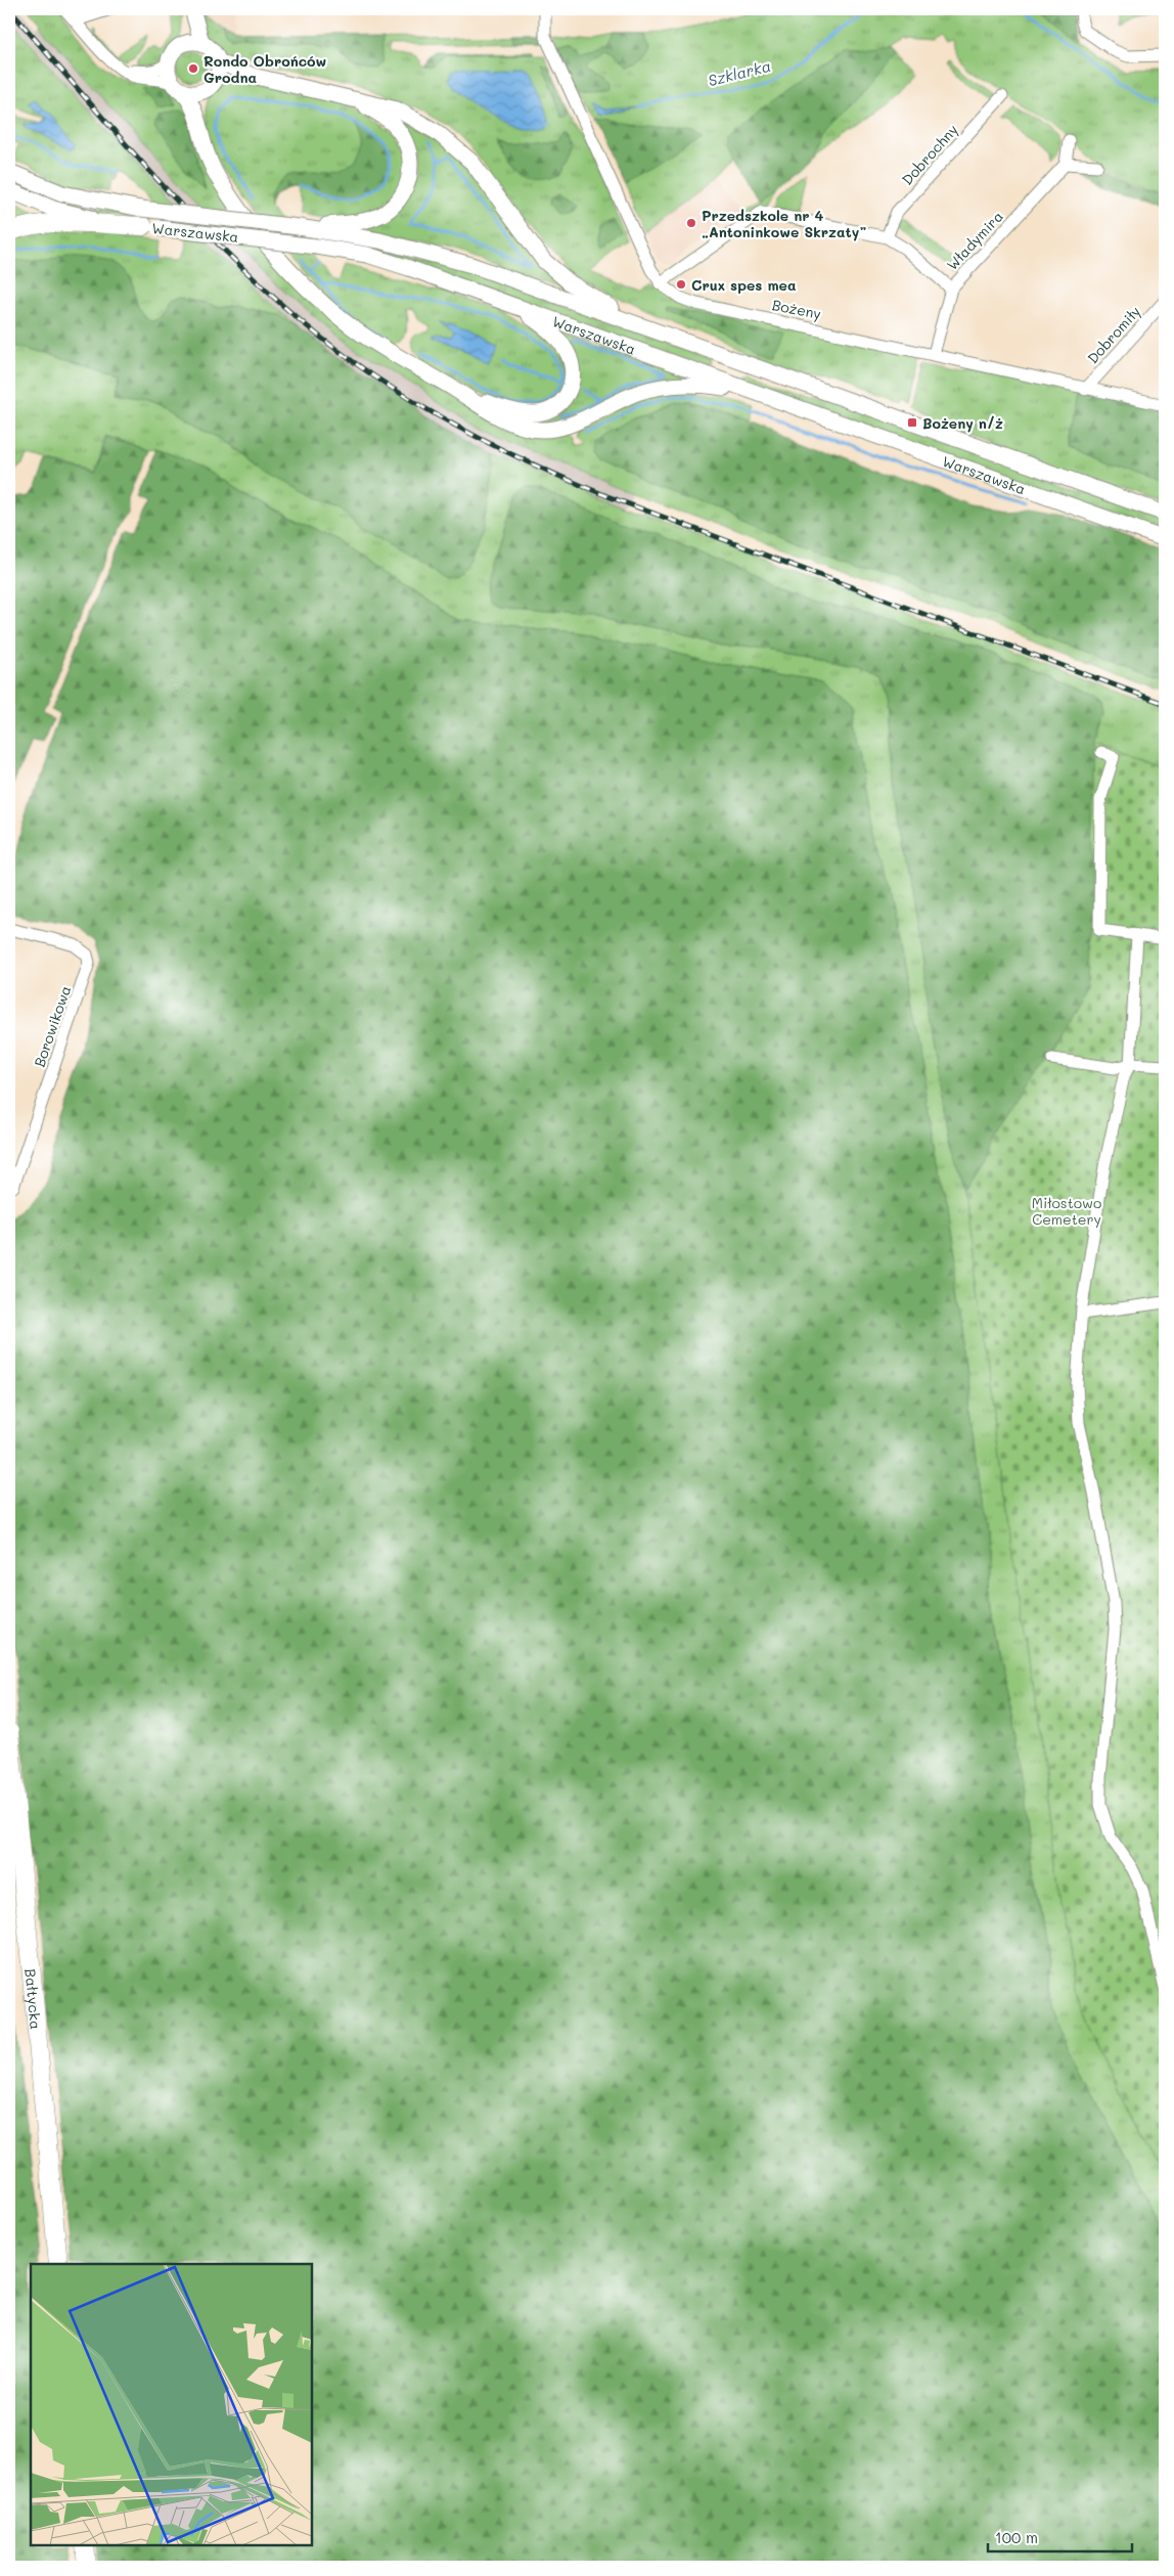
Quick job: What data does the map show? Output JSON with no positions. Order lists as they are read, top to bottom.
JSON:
{
  "streets": {
    "main road": ["Warszawska", "Bałtycka"],
    "street": [
      "Dobrochny",
      "Władymira",
      "Bożeny",
      "Dobromiły",
      "Borowikowa"
    ]
  },
  "crossings": [
    ["Władymira", "Bożeny"],
    ["Bożeny", "Dobromiły"]
  ],
  "water": ["Szklarka"],
  "parks": ["Miłostowo Cemetery"],
  "places": {
    "other": ["Rondo Obrońców Grodna", "Przedszkole nr 4 „Antoninkowe Skrzaty”", "Crux spes mea"],
    "transit": ["Bożeny n/ż"]
  },
  "scale_bar": "100 m"
}
